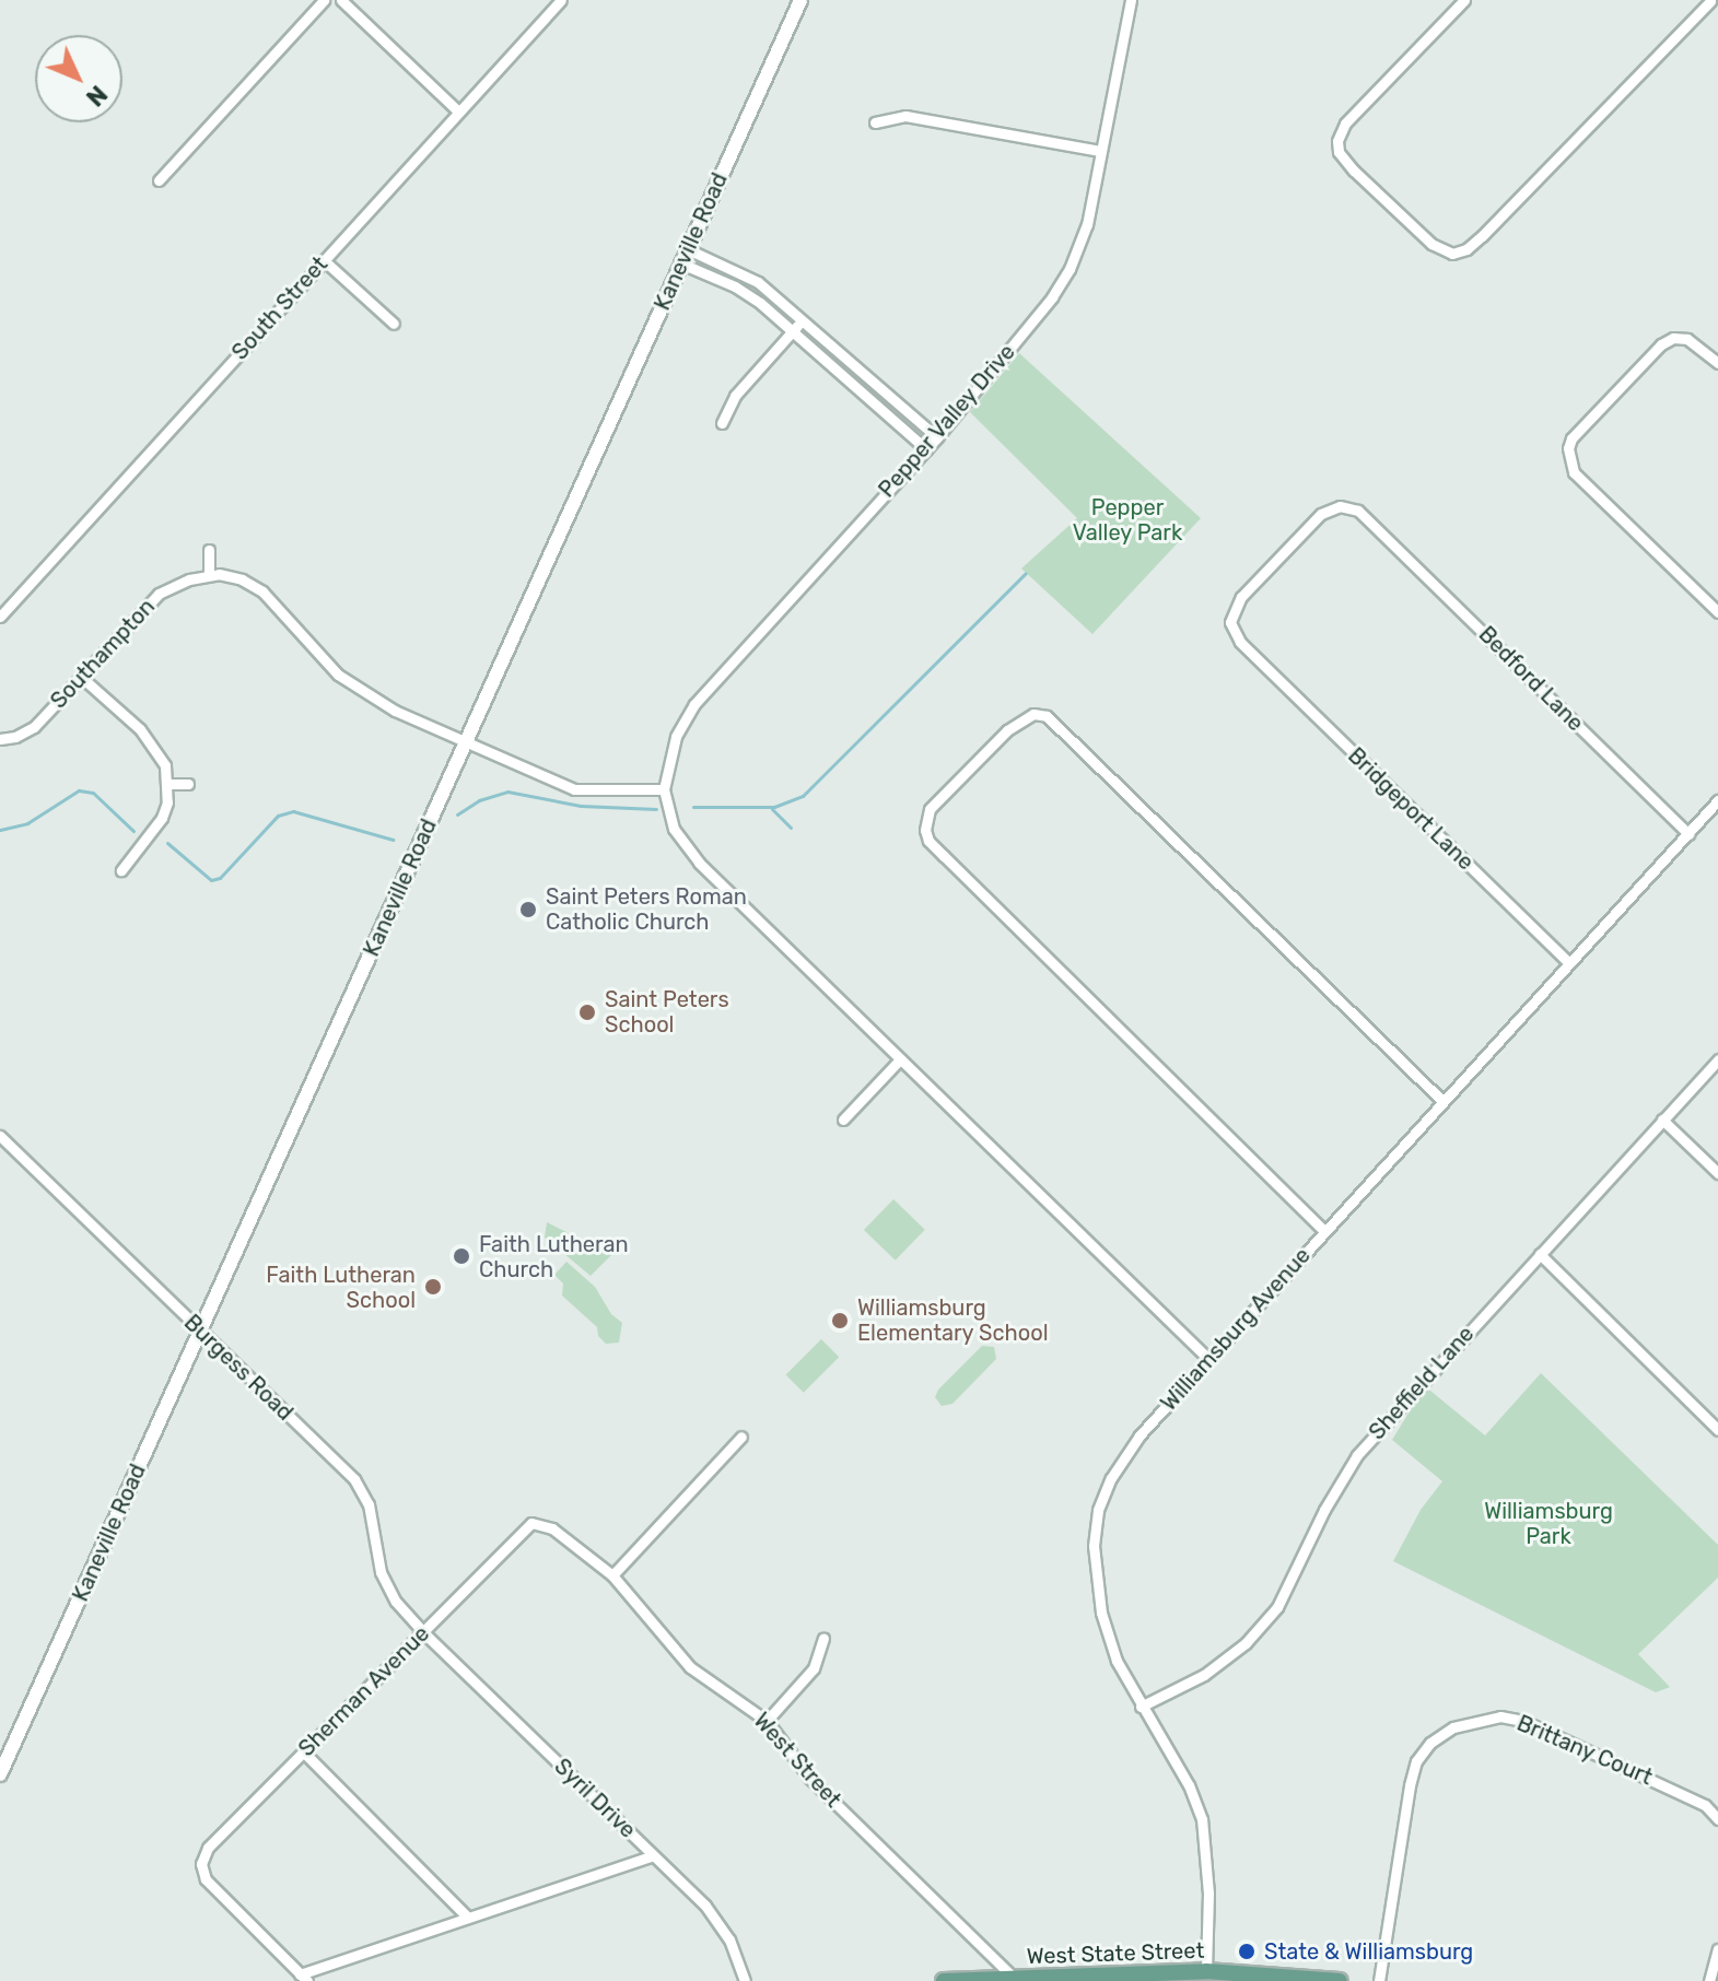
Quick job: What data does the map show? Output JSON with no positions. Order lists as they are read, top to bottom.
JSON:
{
  "streets": {
    "main road": ["Kaneville Road", "West State Street"],
    "street": [
      "South Street",
      "Pepper Valley Drive",
      "Southampton",
      "Bedford Lane",
      "Bridgeport Lane",
      "Williamsburg Avenue",
      "Burgess Road",
      "Sheffield Lane",
      "Sherman Avenue",
      "Brittany Court",
      "West Street",
      "Syril Drive"
    ]
  },
  "crossings": [
    ["Kaneville Road", "Burgess Road"],
    ["Bedford Lane", "Bridgeport Lane"],
    ["Bedford Lane", "Williamsburg Avenue"],
    ["Bridgeport Lane", "Williamsburg Avenue"],
    ["Williamsburg Avenue", "Sheffield Lane"],
    ["Williamsburg Avenue", "West State Street"],
    ["Burgess Road", "Sherman Avenue"],
    ["Burgess Road", "Syril Drive"],
    ["Sherman Avenue", "West Street"],
    ["Sherman Avenue", "Syril Drive"],
    ["West Street", "West State Street"]
  ],
  "parks": ["Pepper Valley Park", "Williamsburg Park"],
  "places": [
    "Saint Peters Roman Catholic Church",
    "Saint Peters School",
    "Faith Lutheran Church",
    "Faith Lutheran School",
    "Williamsburg Elementary School",
    "State & Williamsburg"
  ],
  "north": "bottom right"
}
